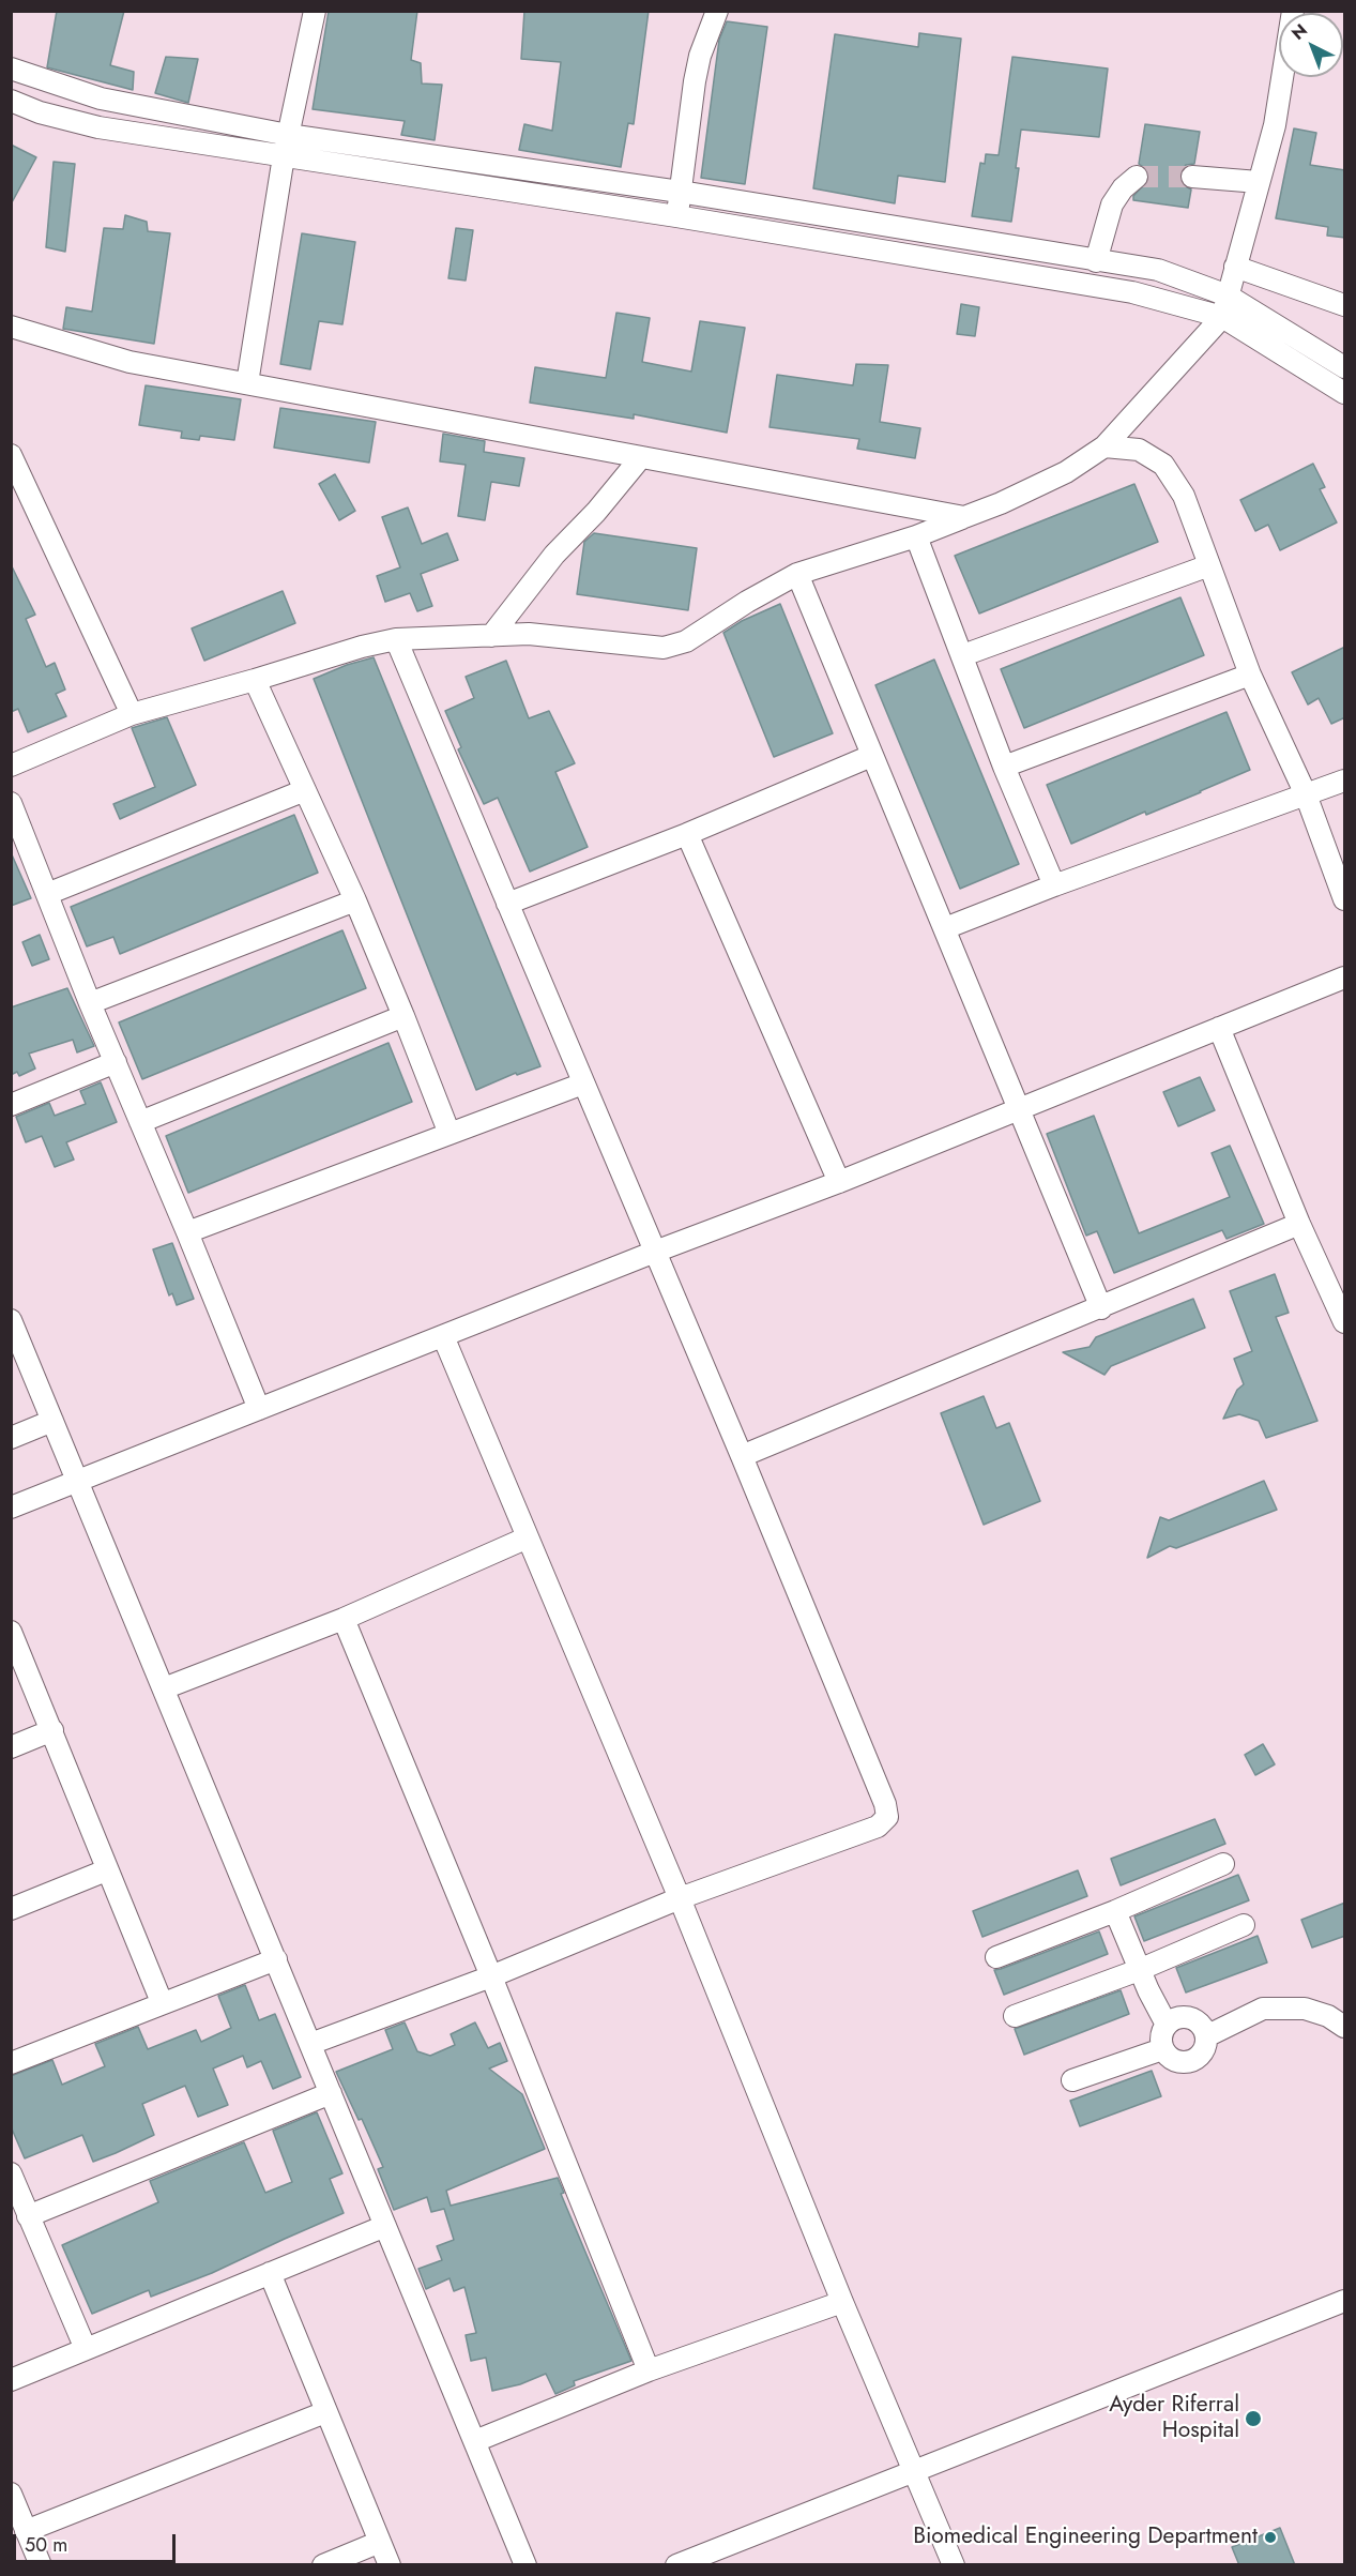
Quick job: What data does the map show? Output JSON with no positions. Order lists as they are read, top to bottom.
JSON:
{
  "places": ["Ayder Riferral Hospital", "Biomedical Engineering Department"],
  "scale_bar": "50 m",
  "north": "top left"
}
